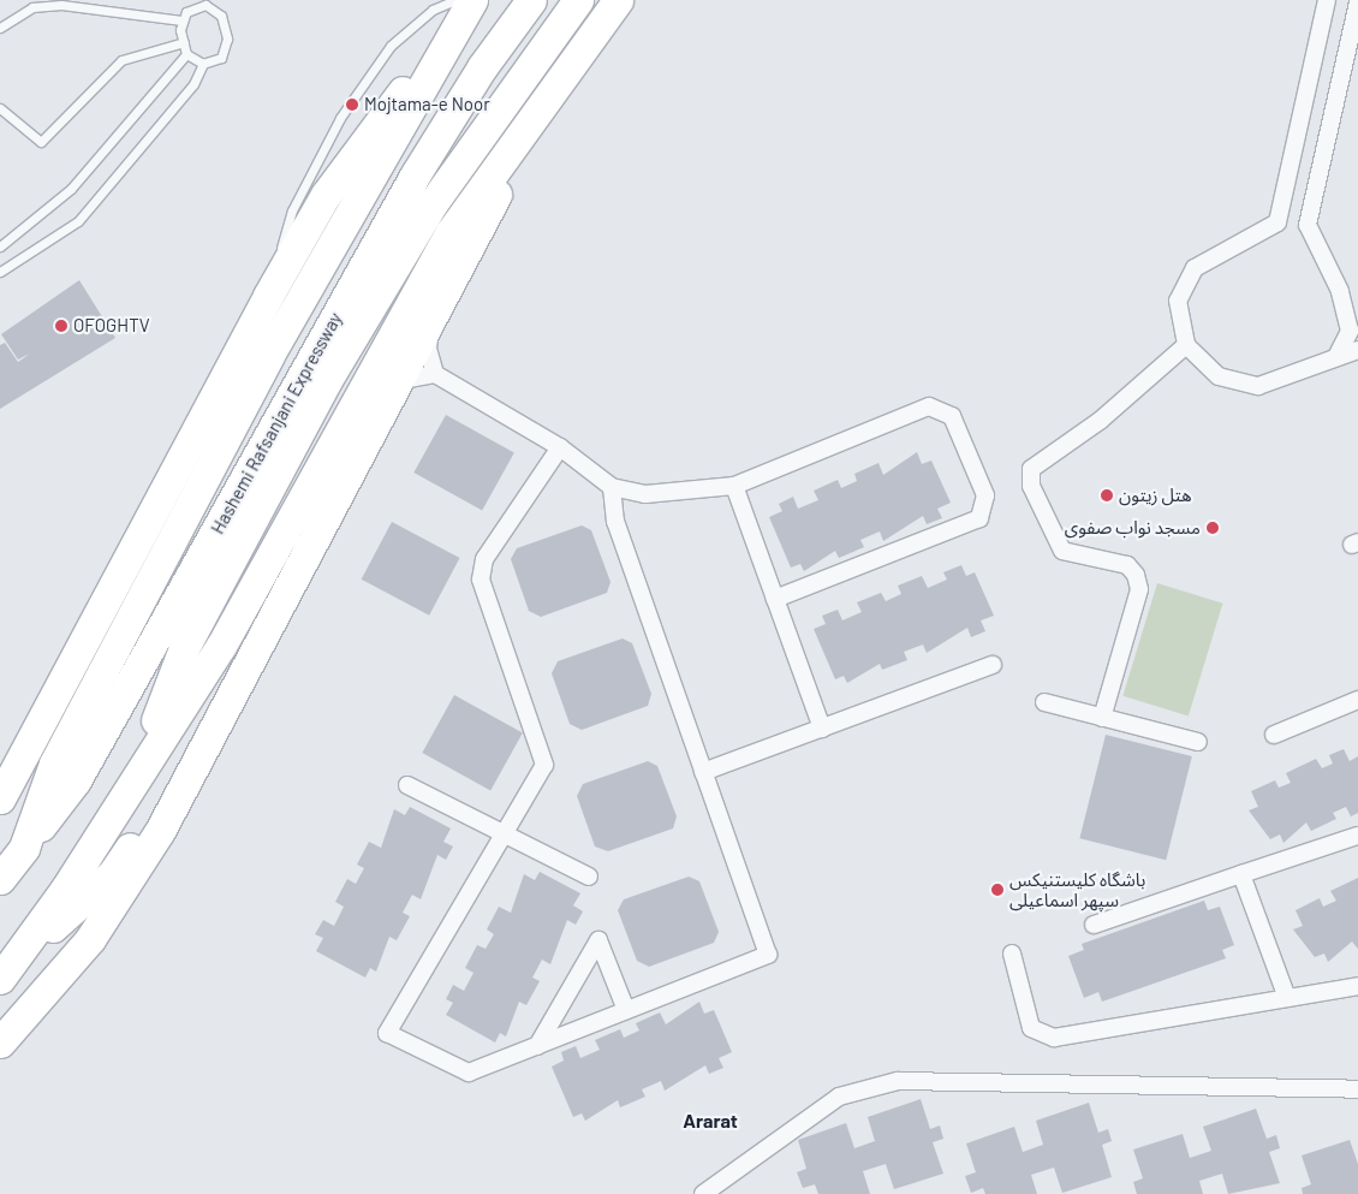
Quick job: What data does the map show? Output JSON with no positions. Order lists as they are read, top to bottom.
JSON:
{
  "streets": {
    "highway": ["Hashemi Rafsanjani Expressway"]
  },
  "districts": ["Ararat"],
  "places": [
    "Mojtama-e Noor",
    "OFOGHTV",
    "هتل زیتون",
    "مسجد نواب صفوی",
    "باشگاه کلیستنیکس سپهر اسماعیلی"
  ]
}
